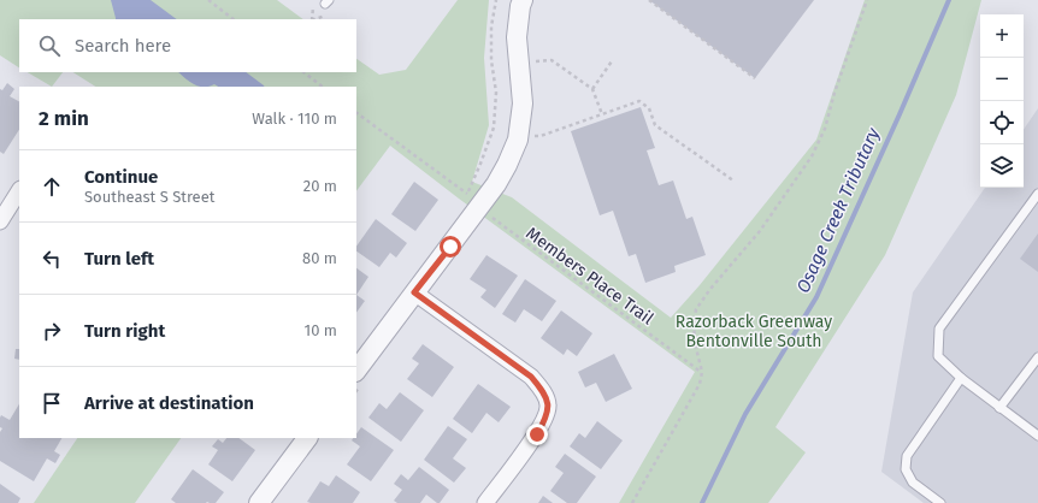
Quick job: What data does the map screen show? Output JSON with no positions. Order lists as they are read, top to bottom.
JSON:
{
  "streets": {
    "path": ["Members Place Trail"]
  },
  "water": ["Osage Creek Tributary"],
  "parks": ["Razorback Greenway Bentonville South"],
  "page": {
    "map_buttons": ["+", "−"],
    "search": "Search here",
    "heading": ["2 min", "Walk · 110 m"],
    "list": [
      ["Continue", "Southeast S Street", "20 m"],
      ["Turn left", "80 m"],
      ["Turn right", "10 m"],
      "Arrive at destination"
    ]
  }
}
